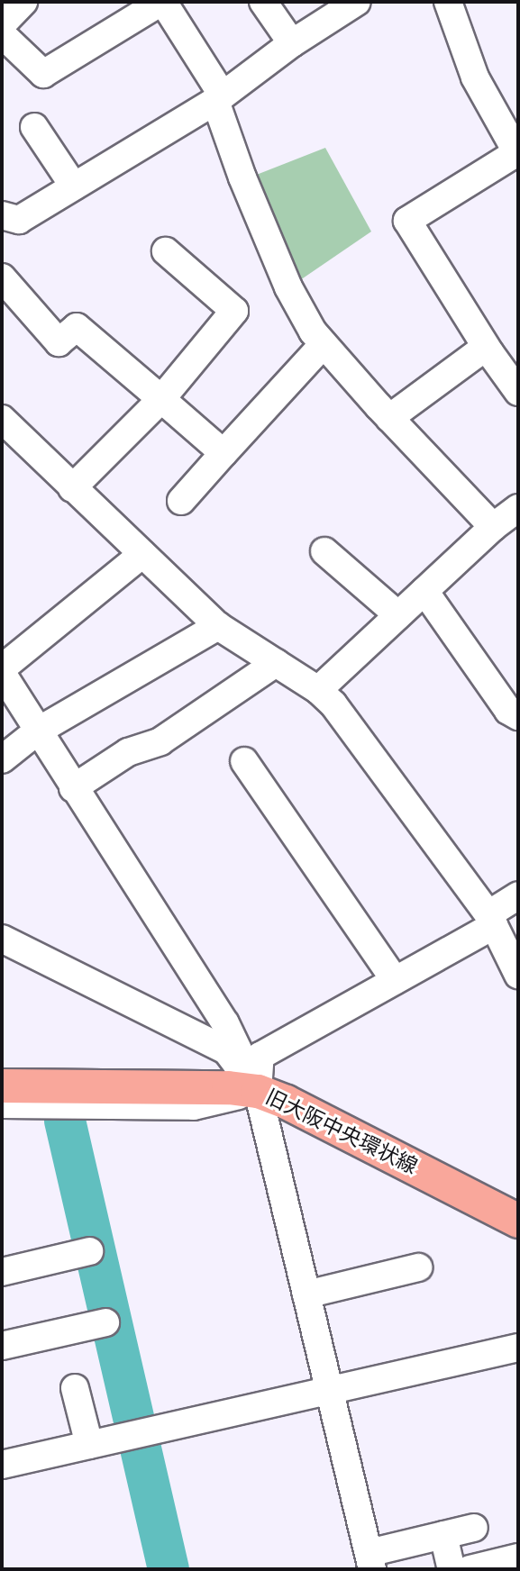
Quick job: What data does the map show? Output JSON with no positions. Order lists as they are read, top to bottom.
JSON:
{
  "streets": {
    "main road": ["旧大阪中央環状線"]
  }
}
